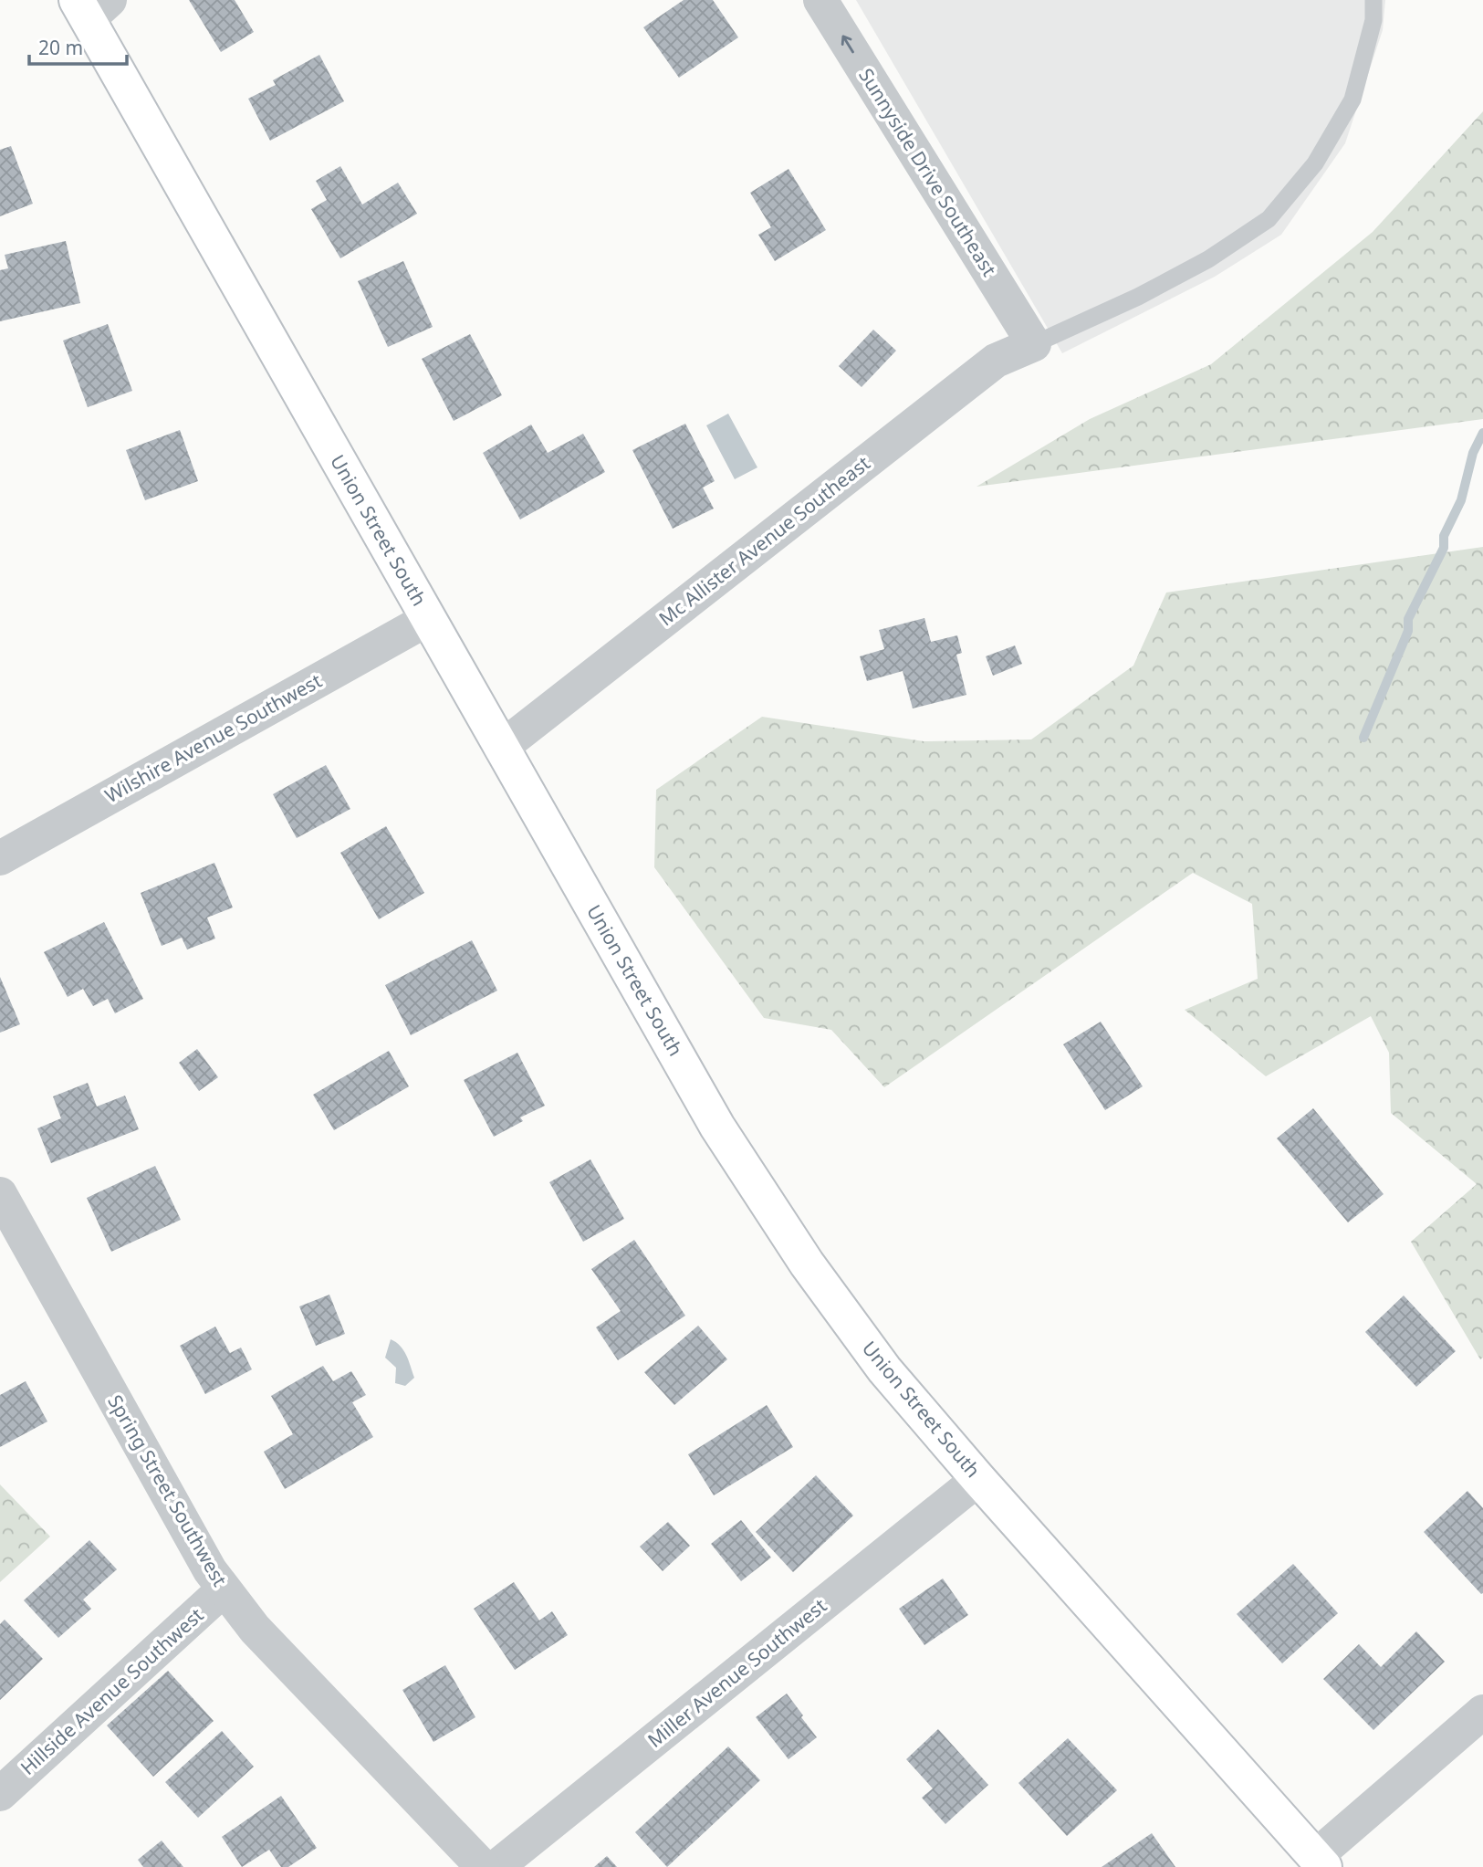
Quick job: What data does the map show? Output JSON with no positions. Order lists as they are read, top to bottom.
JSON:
{
  "streets": {
    "main road": ["Union Street South"],
    "street": [
      "Sunnyside Drive Southeast",
      "Mc Allister Avenue Southeast",
      "Wilshire Avenue Southwest",
      "Spring Street Southwest",
      "Miller Avenue Southwest",
      "Hillside Avenue Southwest"
    ]
  },
  "crossings": [
    ["Sunnyside Drive Southeast", "Mc Allister Avenue Southeast"],
    ["Union Street South", "Mc Allister Avenue Southeast"],
    ["Union Street South", "Wilshire Avenue Southwest"],
    ["Union Street South", "Miller Avenue Southwest"],
    ["Spring Street Southwest", "Hillside Avenue Southwest"]
  ],
  "one_way": ["Sunnyside Drive Southeast"],
  "scale_bar": "20 m"
}
